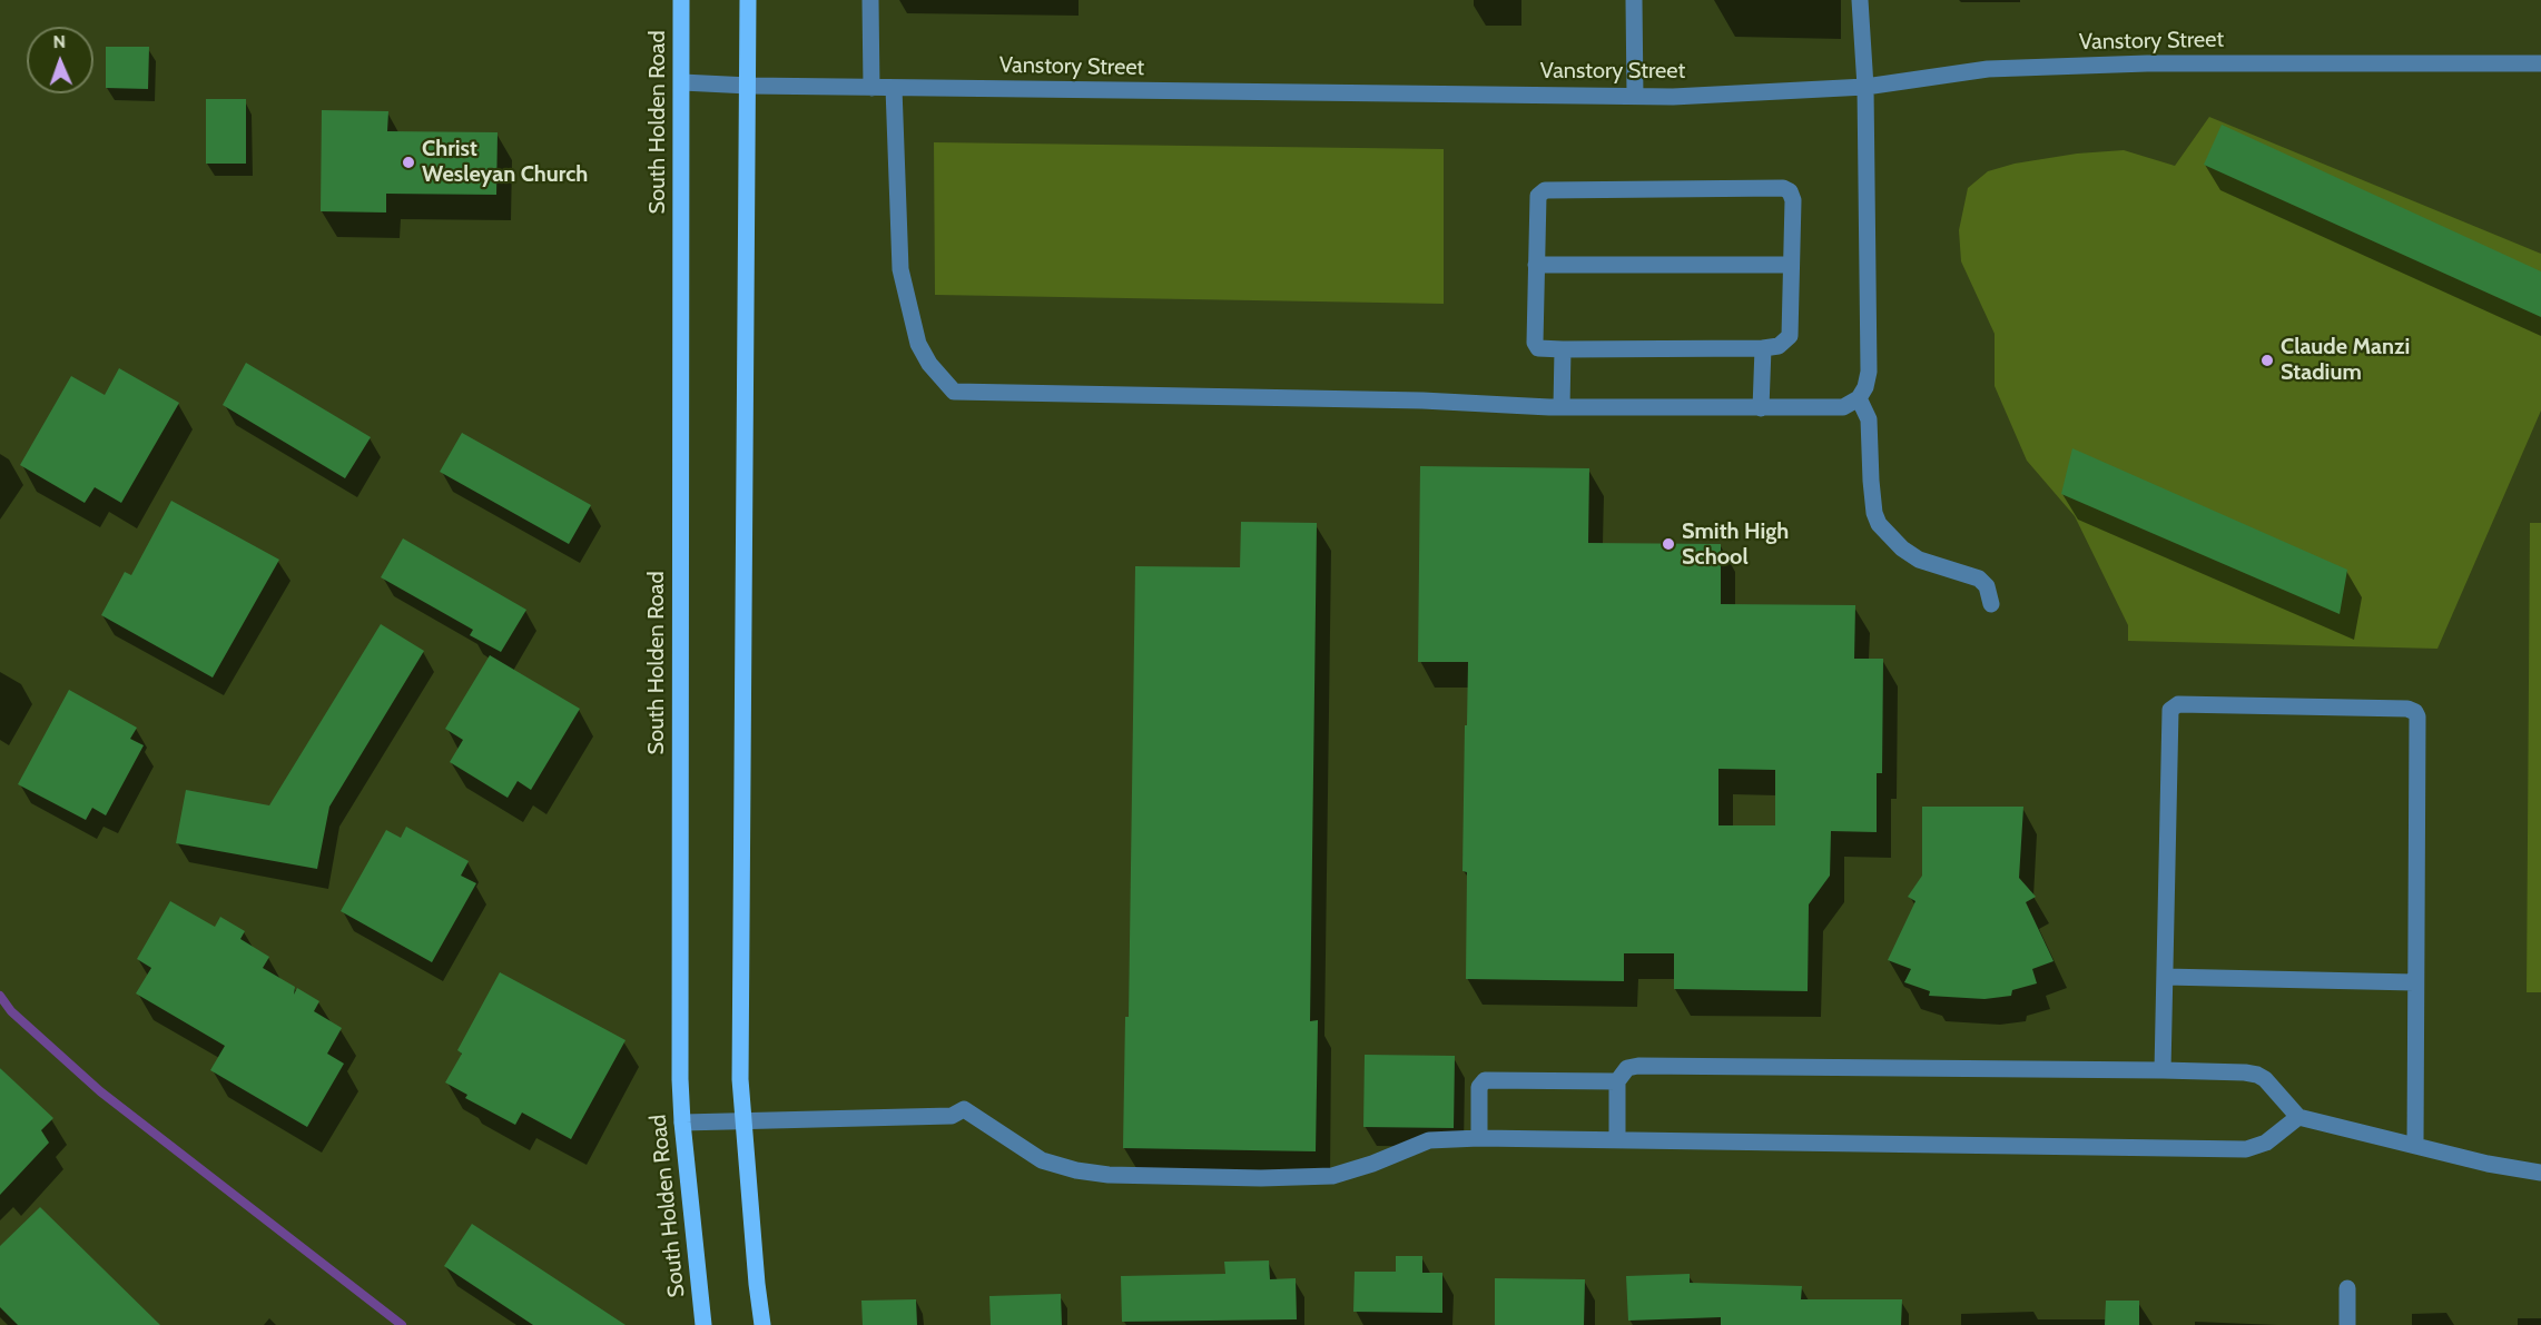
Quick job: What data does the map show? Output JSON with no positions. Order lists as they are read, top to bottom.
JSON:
{
  "streets": {
    "main road": ["South Holden Road"],
    "street": ["Vanstory Street"]
  },
  "crossings": [
    ["Vanstory Street", "South Holden Road"]
  ],
  "places": ["Christ Wesleyan Church", "Claude Manzi Stadium", "Smith High School"],
  "north": "top"
}
